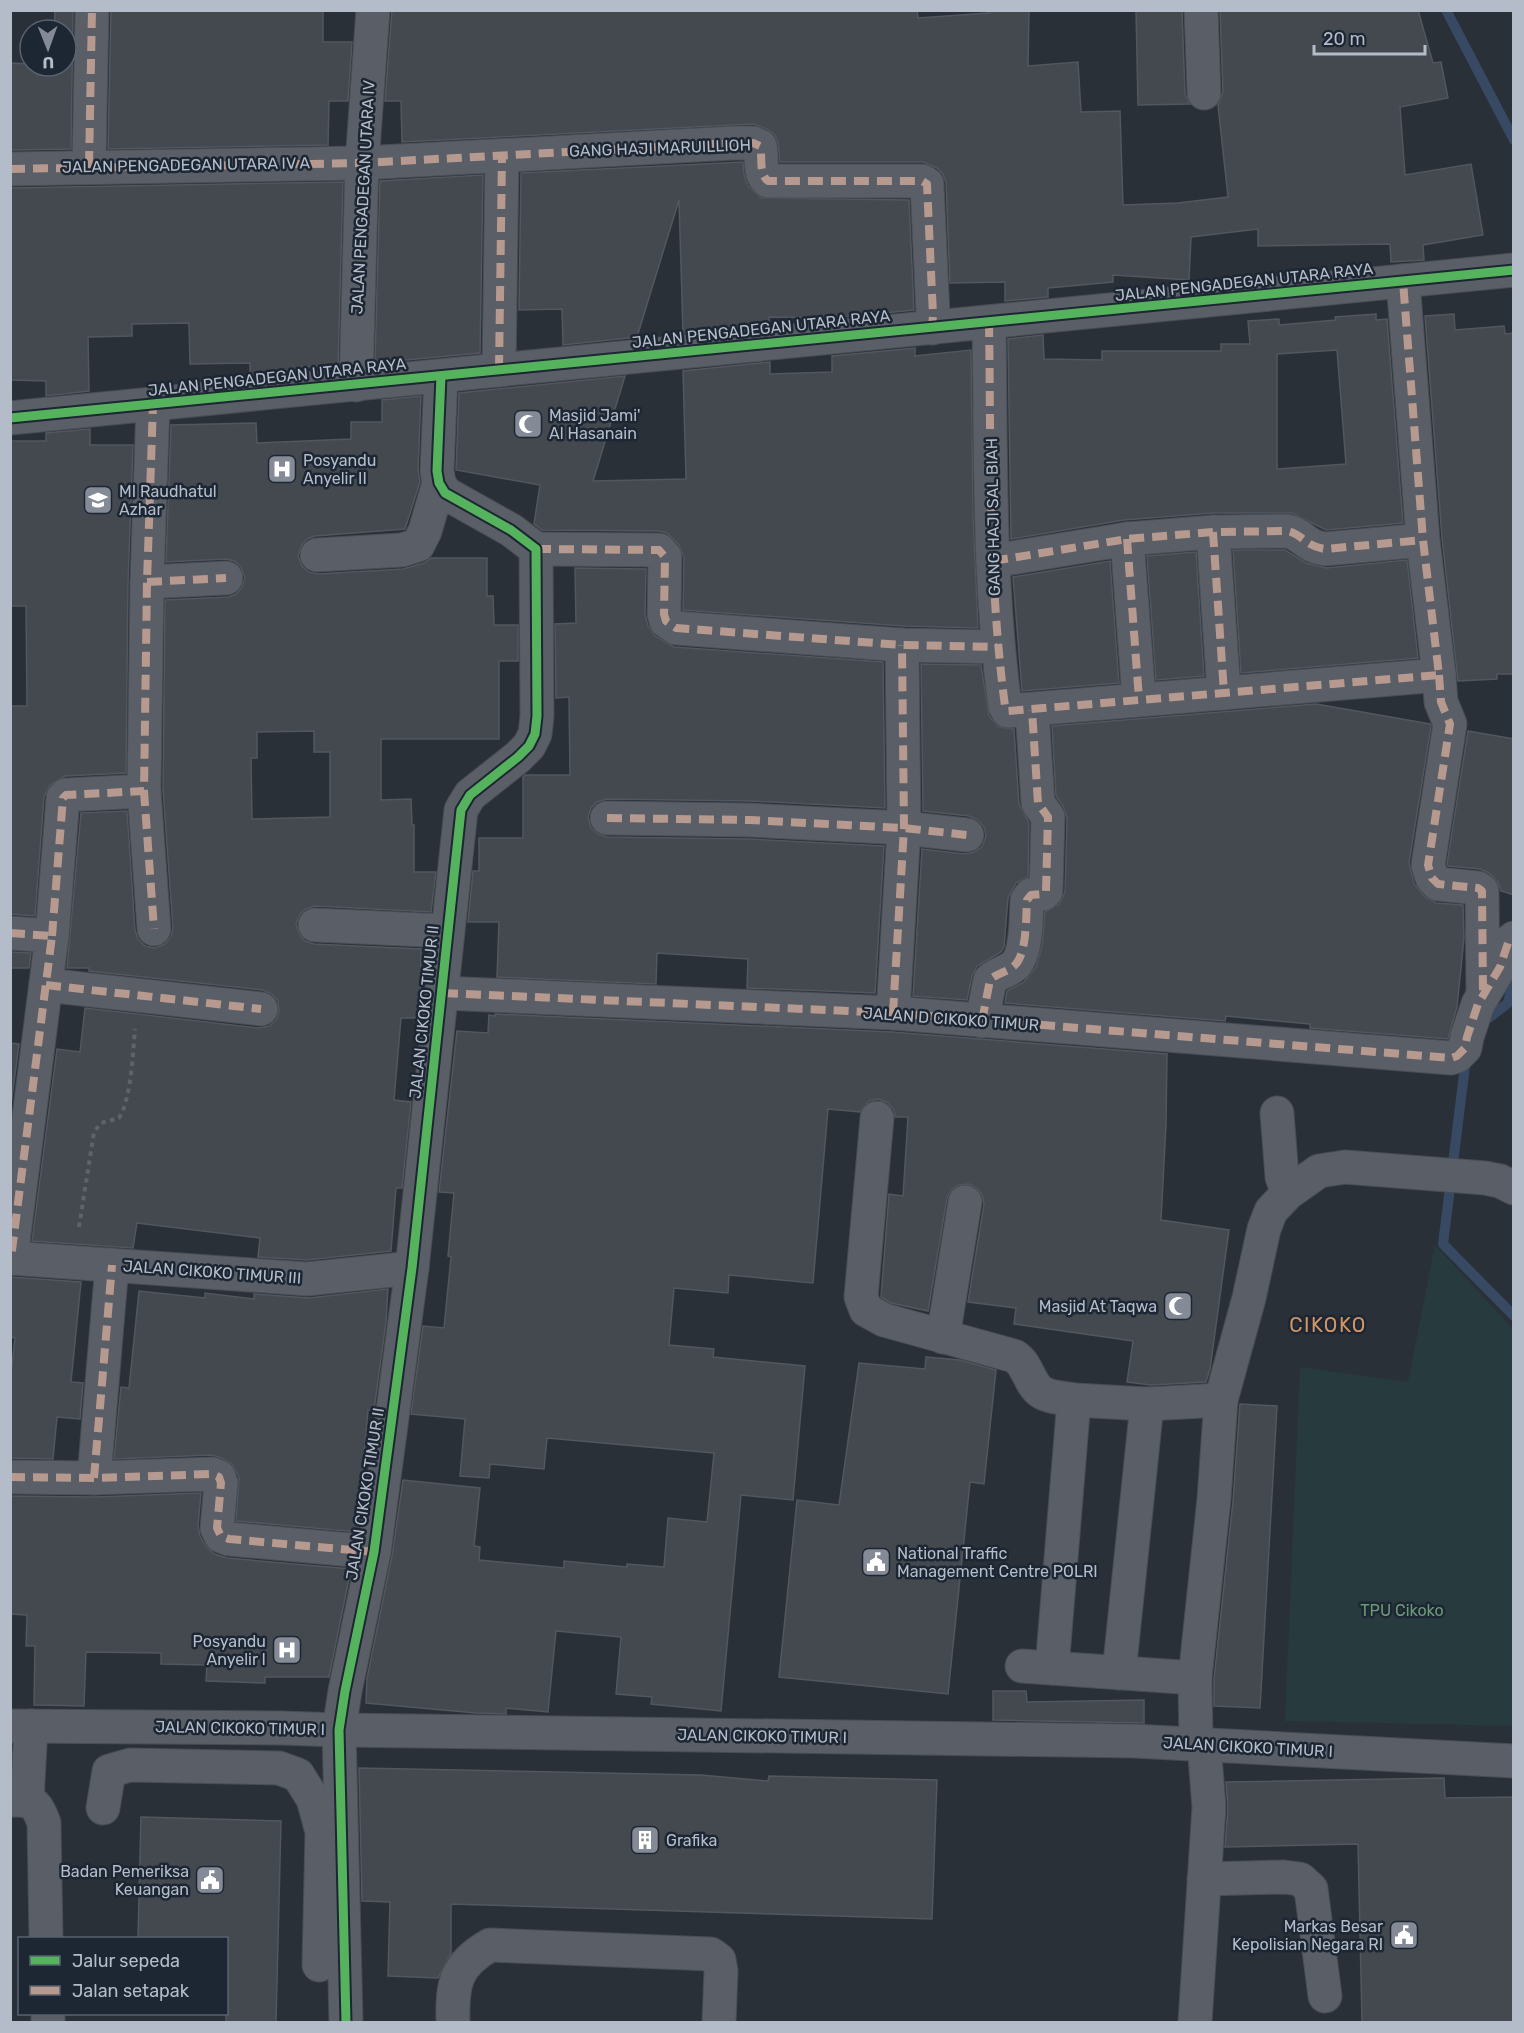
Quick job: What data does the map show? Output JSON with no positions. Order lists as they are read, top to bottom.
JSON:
{
  "streets": {
    "street": [
      "GANG HAJI MARUILLIOH",
      "JALAN PENGADEGAN UTARA IV A",
      "JALAN PENGADEGAN UTARA IV",
      "JALAN PENGADEGAN UTARA RAYA",
      "GANG HAJI SAL BIAH",
      "JALAN CIKOKO TIMUR II",
      "JALAN D CIKOKO TIMUR",
      "JALAN CIKOKO TIMUR III",
      "JALAN CIKOKO TIMUR I"
    ]
  },
  "crossings": [
    ["GANG HAJI MARUILLIOH", "JALAN PENGADEGAN UTARA IV A"],
    ["GANG HAJI MARUILLIOH", "JALAN PENGADEGAN UTARA IV"],
    ["GANG HAJI MARUILLIOH", "JALAN PENGADEGAN UTARA RAYA"],
    ["JALAN PENGADEGAN UTARA IV A", "JALAN PENGADEGAN UTARA IV"],
    ["JALAN PENGADEGAN UTARA IV", "JALAN PENGADEGAN UTARA RAYA"],
    ["JALAN PENGADEGAN UTARA RAYA", "GANG HAJI SAL BIAH"],
    ["GANG HAJI SAL BIAH", "JALAN D CIKOKO TIMUR"],
    ["JALAN CIKOKO TIMUR II", "JALAN D CIKOKO TIMUR"],
    ["JALAN CIKOKO TIMUR II", "JALAN CIKOKO TIMUR III"],
    ["JALAN CIKOKO TIMUR II", "JALAN CIKOKO TIMUR I"]
  ],
  "districts": ["CIKOKO"],
  "parks": ["TPU Cikoko"],
  "places": {
    "mosque": ["Masjid Jami' Al Hasanain", "Masjid At Taqwa"],
    "hospital": ["Posyandu Anyelir II", "Posyandu Anyelir I"],
    "school or university": ["MI Raudhatul Azhar"],
    "public building": ["National Traffic Management Centre POLRI", "Badan Pemeriksa Keuangan", "Markas Besar Kepolisian Negara RI"],
    "building": ["Grafika"]
  },
  "legend": ["Jalur sepeda", "Jalan setapak"],
  "scale_bar": "20 m",
  "north": "bottom"
}
